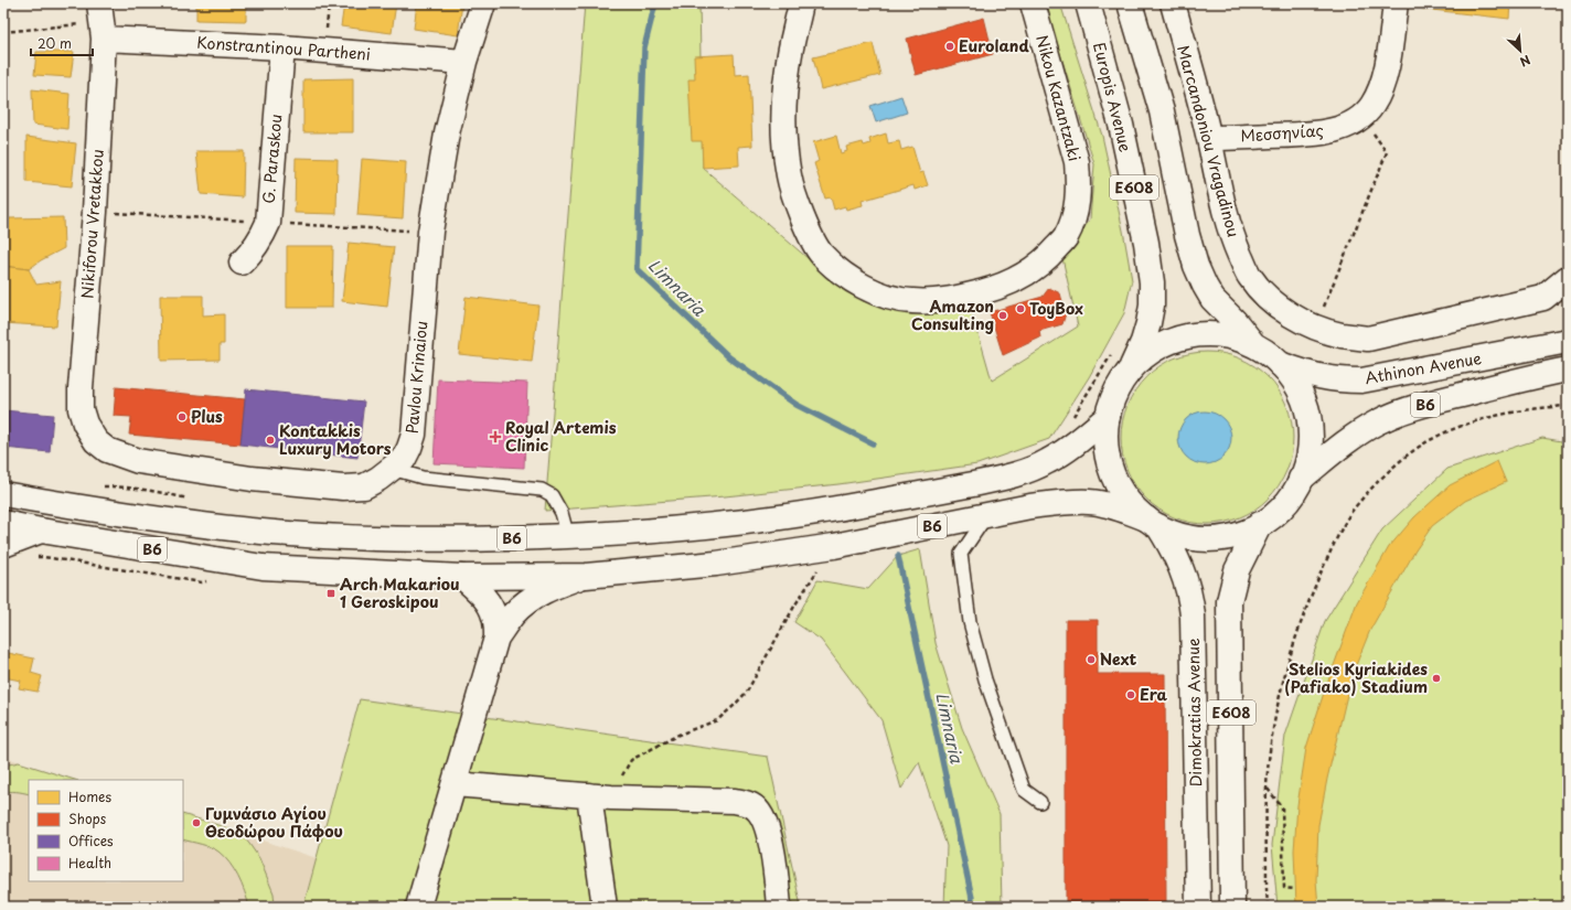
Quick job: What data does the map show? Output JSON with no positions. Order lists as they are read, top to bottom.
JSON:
{
  "streets": {
    "main road": [
      "Konstrantinou Partheni",
      "Europis Avenue",
      "Nikou Kazantzaki",
      "Μεσσηνίας",
      "Marcandoniou Vragadinou",
      "G. Paraskou",
      "E608",
      "Nikiforou Vretakkou",
      "Athinon Avenue",
      "Pavlou Krinaiou",
      "B6",
      "Dimokratias Avenue"
    ]
  },
  "crossings": [
    ["Konstrantinou Partheni", "G. Paraskou"],
    ["Konstrantinou Partheni", "Nikiforou Vretakkou"],
    ["Konstrantinou Partheni", "Pavlou Krinaiou"],
    ["Europis Avenue", "E608"],
    ["Μεσσηνίας", "Marcandoniou Vragadinou"],
    ["E608", "Athinon Avenue"],
    ["E608", "B6"],
    ["E608", "Dimokratias Avenue"],
    ["Nikiforou Vretakkou", "Pavlou Krinaiou"],
    ["B6", "Dimokratias Avenue"]
  ],
  "water": ["Limnaria"],
  "places": {
    "other": [
      "Euroland",
      "ToyBox",
      "Amazon Consulting",
      "Plus",
      "Kontakkis Luxury Motors",
      "Next",
      "Stelios Kyriakides (Pafiako) Stadium",
      "Era",
      "Γυμνάσιο Αγίου Θεοδώρου Πάφου"
    ],
    "health": ["Royal Artemis Clinic"],
    "transit": ["Arch Makariou 1 Geroskipou"]
  },
  "legend": [
    "Homes",
    "Shops",
    "Offices",
    "Health"
  ],
  "scale_bar": "20 m",
  "north": "bottom right"
}
